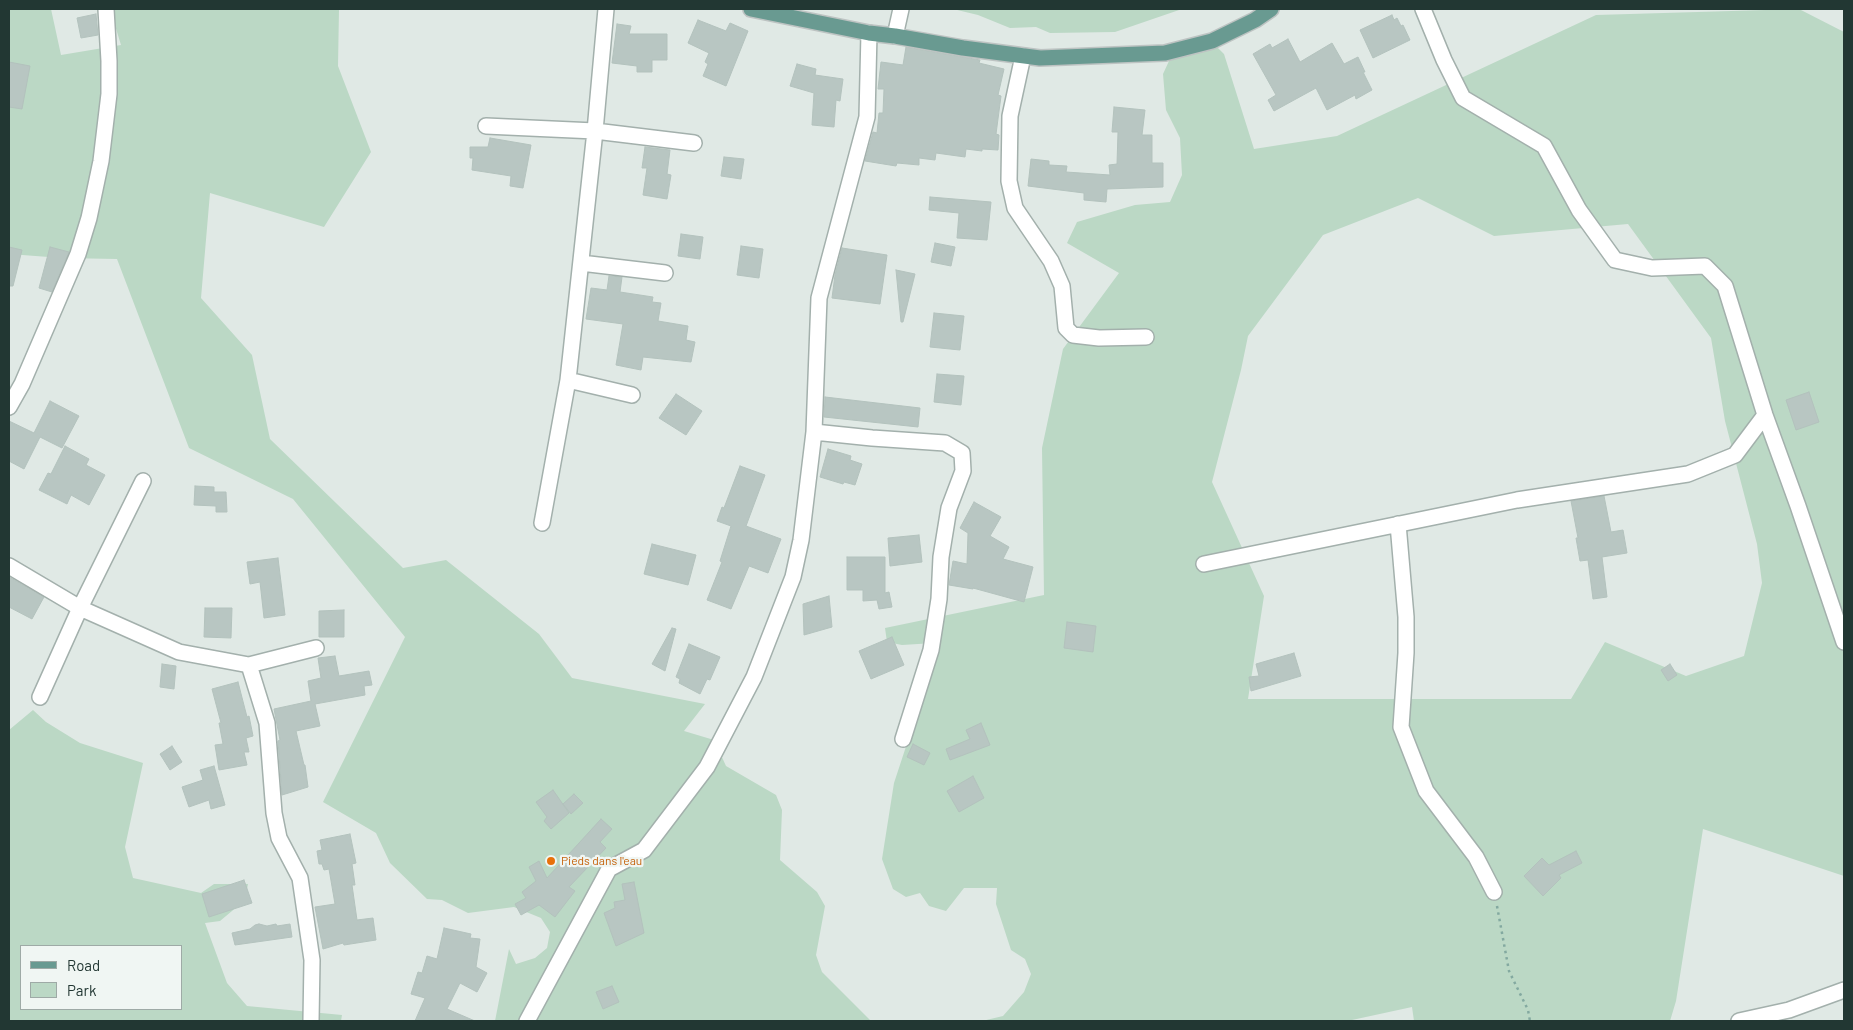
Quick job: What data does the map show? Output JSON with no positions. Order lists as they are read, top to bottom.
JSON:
{
  "places": ["Pieds dans l'eau"],
  "legend": ["Road", "Park"]
}
